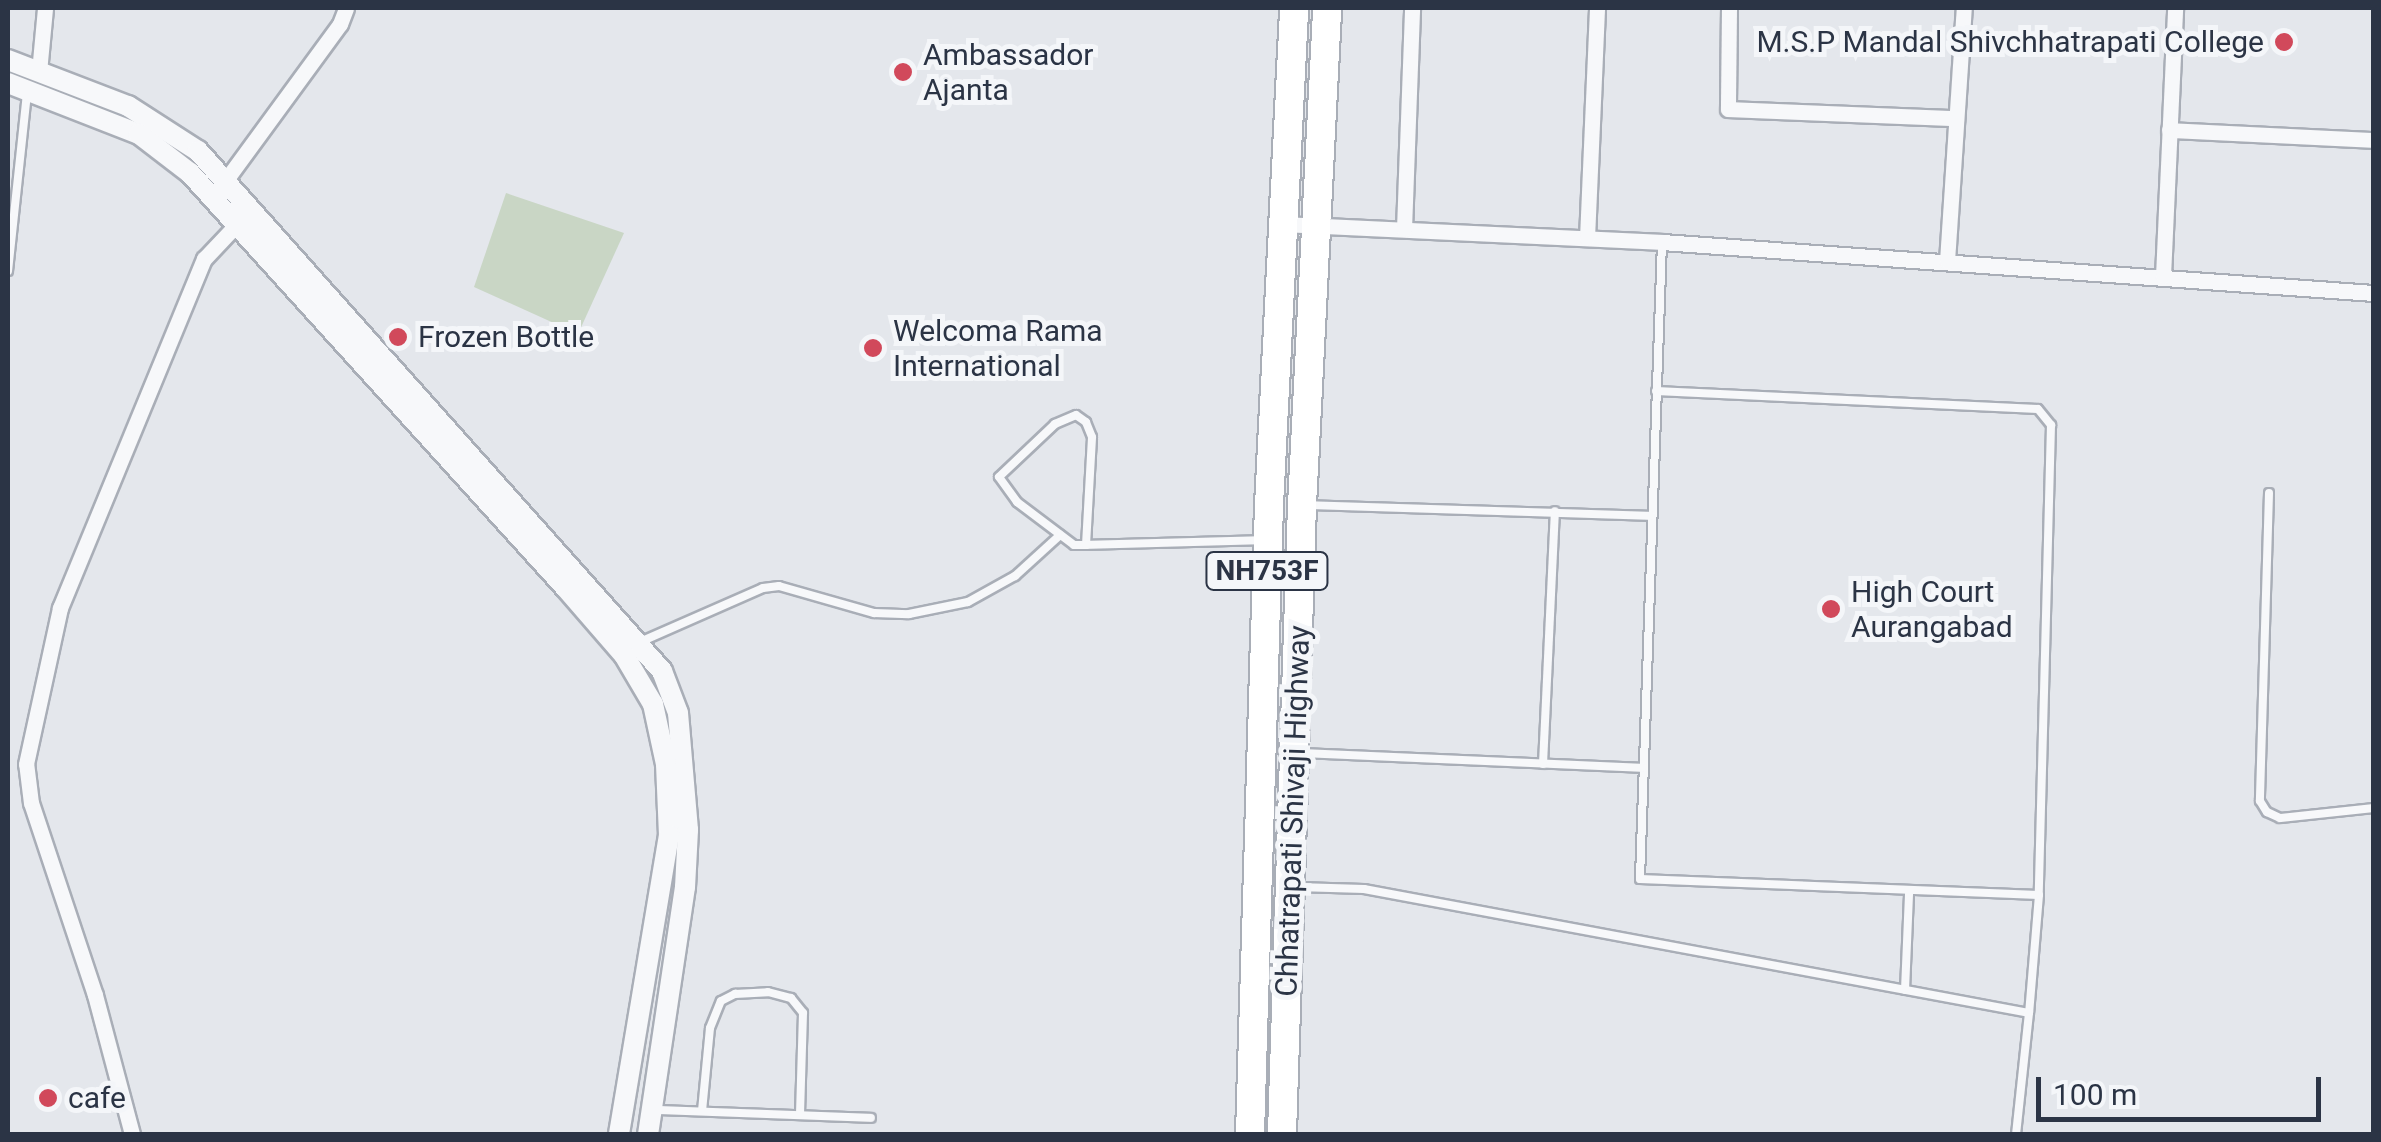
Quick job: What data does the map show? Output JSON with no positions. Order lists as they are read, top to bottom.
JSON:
{
  "streets": {
    "highway": ["NH753F", "Chhatrapati Shivaji Highway"]
  },
  "places": [
    "M.S.P Mandal Shivchhatrapati College",
    "Ambassador Ajanta",
    "Frozen Bottle",
    "Welcoma Rama International",
    "High Court Aurangabad",
    "cafe"
  ],
  "scale_bar": "100 m"
}
